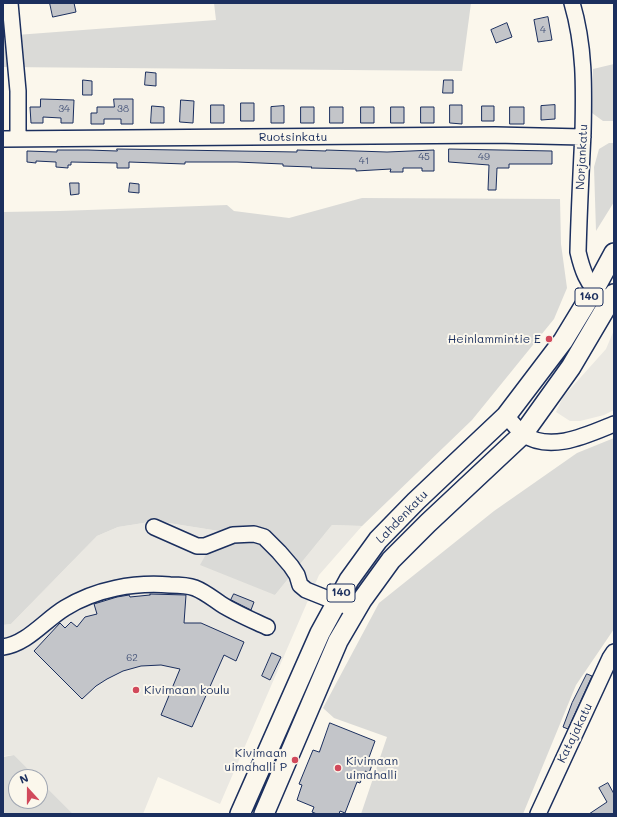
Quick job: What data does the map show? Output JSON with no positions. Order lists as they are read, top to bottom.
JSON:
{
  "streets": {
    "main road": ["140", "Lahdenkatu"],
    "street": ["Ruotsinkatu", "Norjankatu", "Katajakatu"]
  },
  "crossings": [
    ["Ruotsinkatu", "Norjankatu"],
    ["Norjankatu", "Lahdenkatu"]
  ],
  "places": [
    "Heinlammintie E",
    "Kivimaan koulu",
    "Kivimaan uimahalli P",
    "Kivimaan uimahalli"
  ],
  "house_numbers": [
    "4",
    "34",
    "38",
    "45",
    "49",
    "41",
    "62"
  ],
  "north": "top"
}
